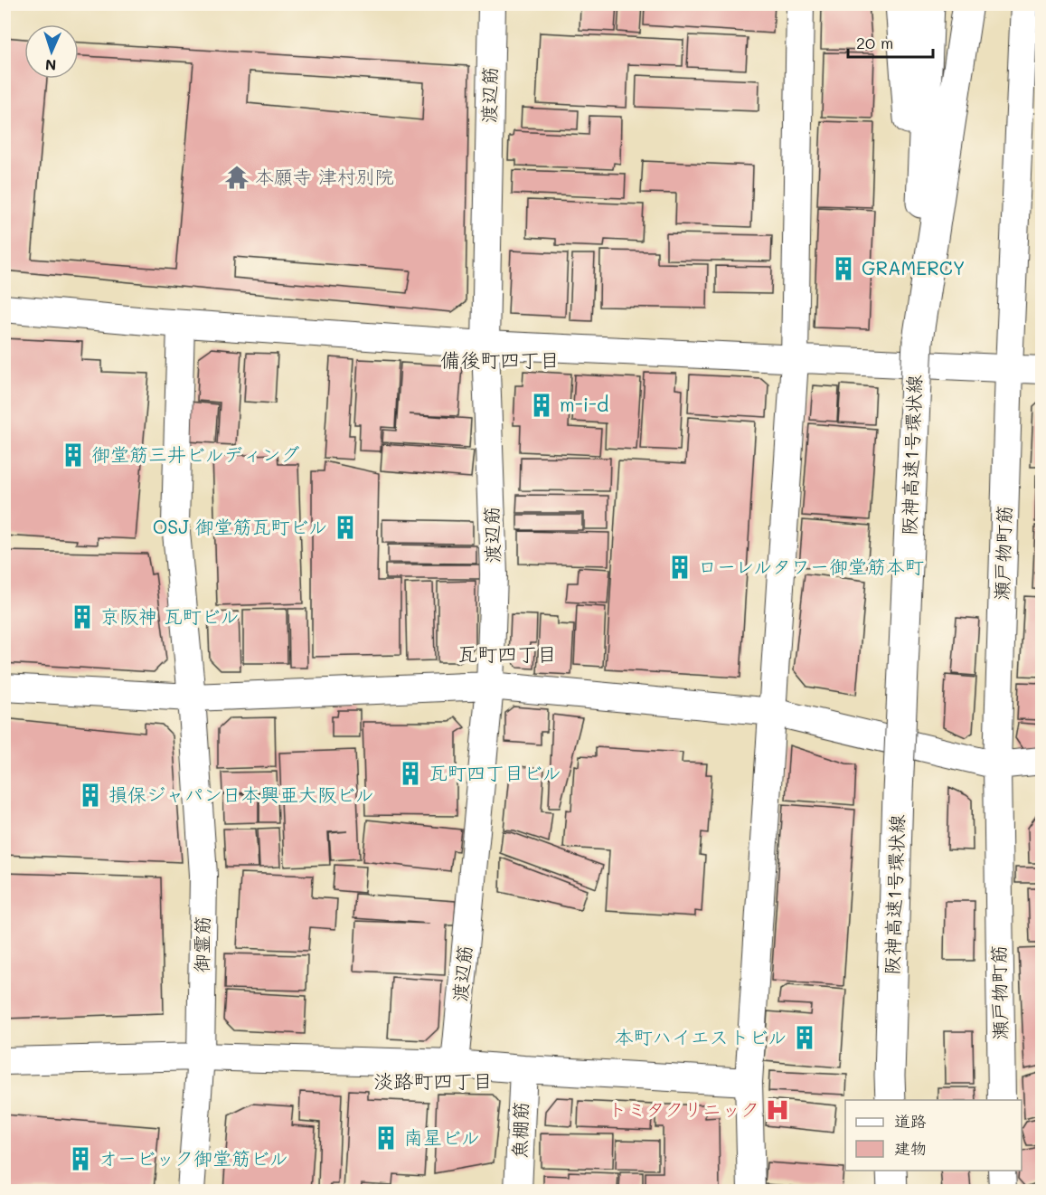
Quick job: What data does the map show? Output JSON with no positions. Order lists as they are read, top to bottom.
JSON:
{
  "streets": {
    "highway": ["阪神高速1号環状線"],
    "street": [
      "渡辺筋",
      "瀬戸物町筋",
      "御霊筋",
      "魚棚筋"
    ]
  },
  "districts": ["備後町四丁目", "瓦町四丁目", "淡路町四丁目"],
  "places": {
    "temple": ["本願寺 津村別院"],
    "building": [
      "GRAMERCY",
      "m-i-d",
      "御堂筋三井ビルディング",
      "OSJ 御堂筋瓦町ビル",
      "ローレルタワー御堂筋本町",
      "京阪神 瓦町ビル",
      "瓦町四丁目ビル",
      "損保ジャパン日本興亜大阪ビル",
      "本町ハイエストビル",
      "南星ビル",
      "オービック御堂筋ビル"
    ],
    "hospital": ["トミタクリニック"]
  },
  "legend": ["道路", "建物"],
  "scale_bar": "20 m",
  "north": "bottom"
}
